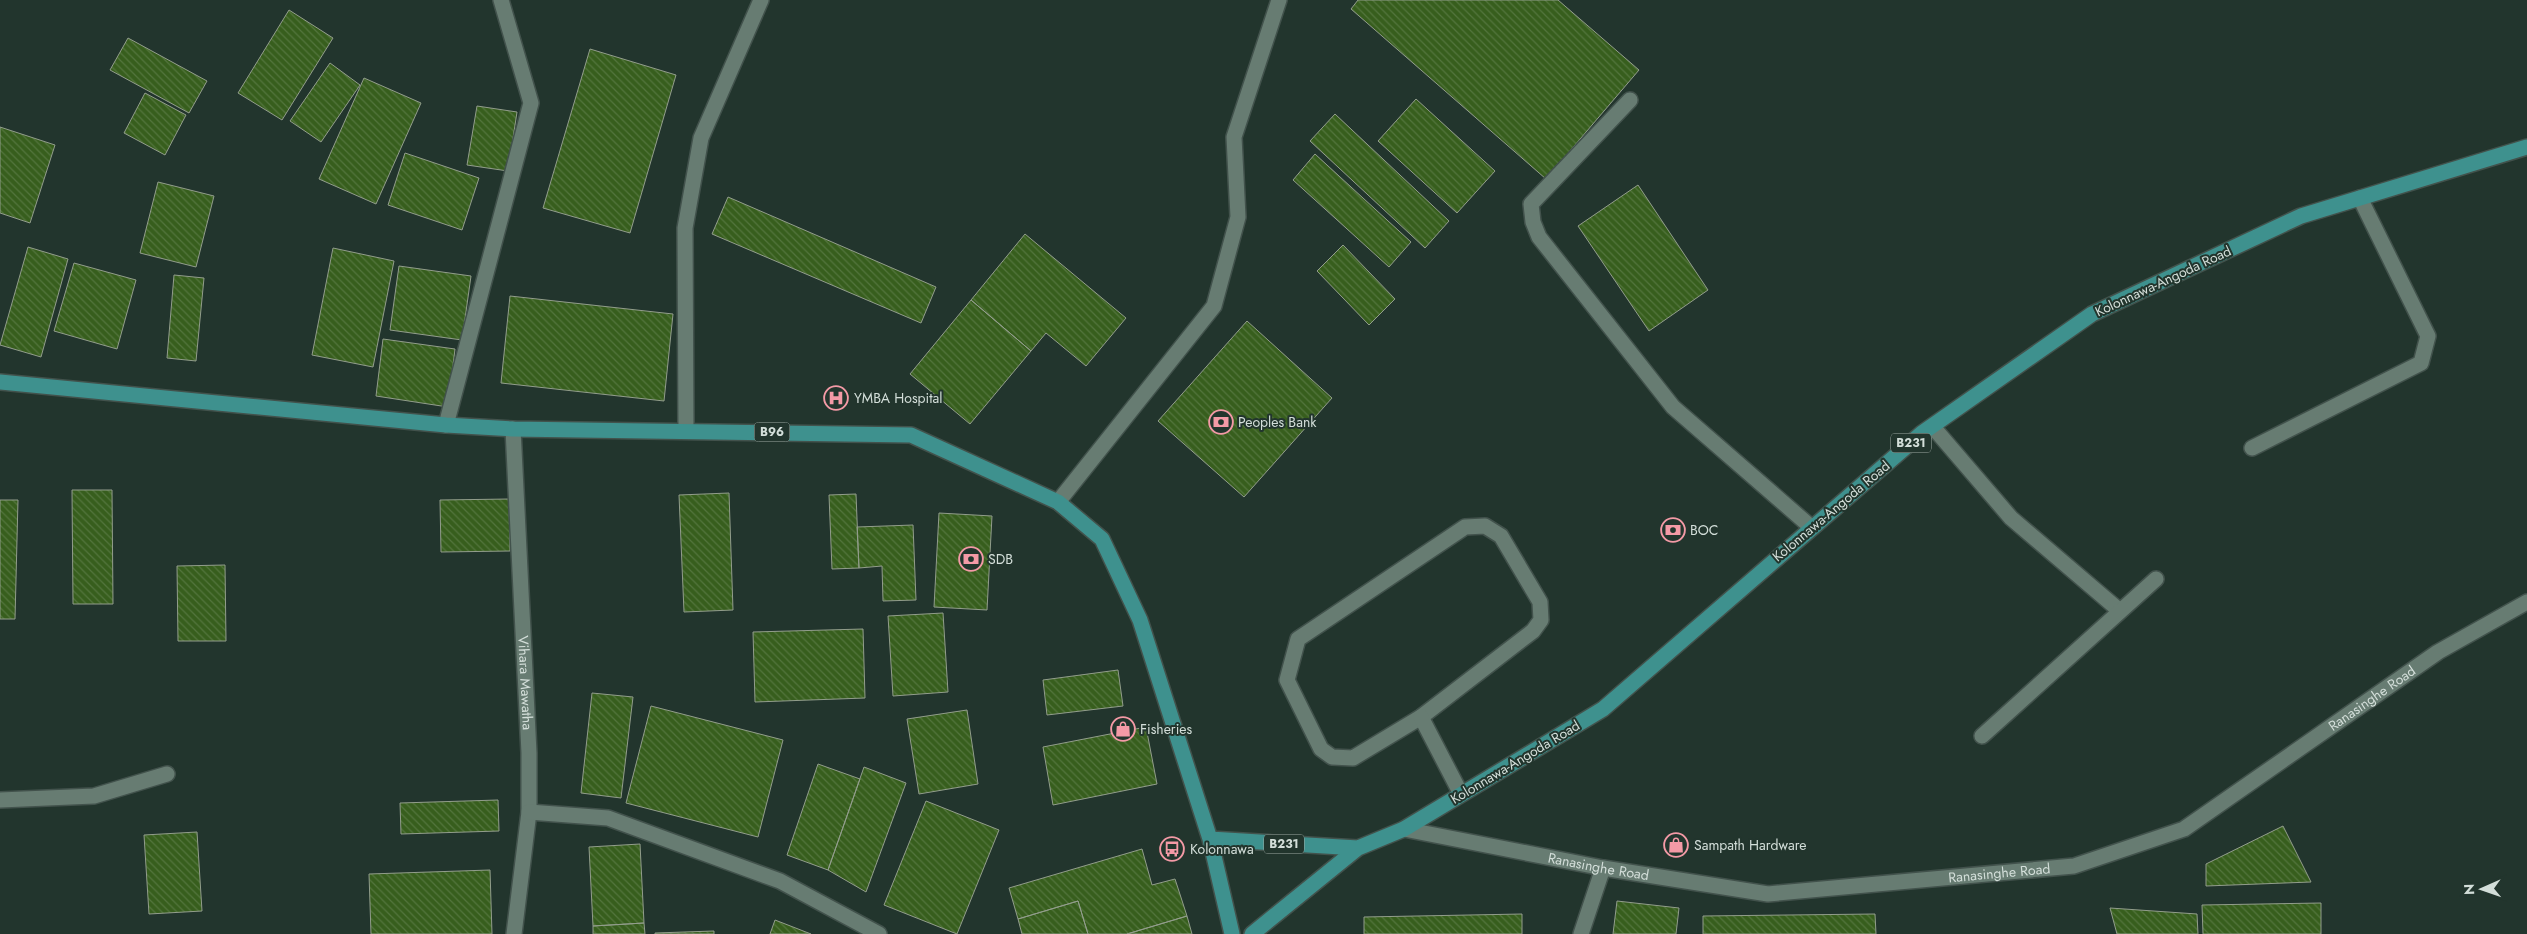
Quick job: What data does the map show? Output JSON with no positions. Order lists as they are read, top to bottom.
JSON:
{
  "streets": {
    "main road": ["Kolonnawa-Angoda Road", "B96", "B231"],
    "street": ["Vihara Mawatha", "Ranasinghe Road"]
  },
  "crossings": [
    ["Kolonnawa-Angoda Road", "B96"],
    ["Kolonnawa-Angoda Road", "Ranasinghe Road"],
    ["B96", "Vihara Mawatha"]
  ],
  "places": {
    "hospital": ["YMBA Hospital"],
    "bank": ["Peoples Bank", "BOC", "SDB"],
    "shop": ["Fisheries", "Sampath Hardware"],
    "bus stop": ["Kolonnawa"]
  },
  "north": "left"
}
